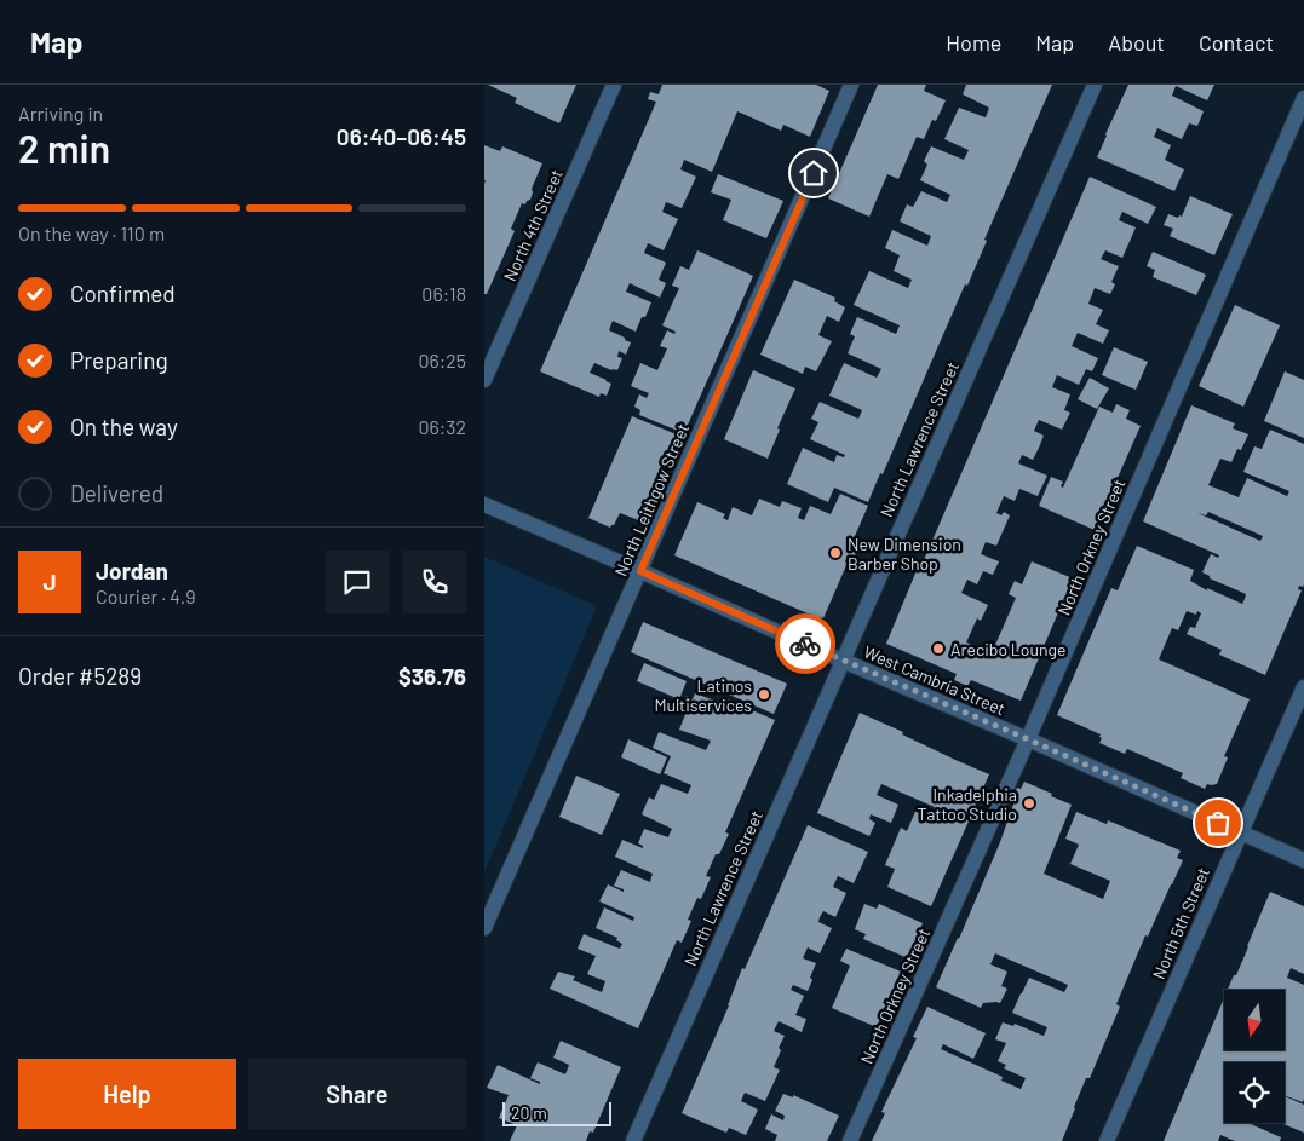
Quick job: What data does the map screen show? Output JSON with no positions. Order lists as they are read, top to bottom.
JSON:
{
  "streets": {
    "street": [
      "North 4th Street",
      "North Lawrence Street",
      "North Leithgow Street",
      "North Orkney Street",
      "West Cambria Street",
      "North 5th Street"
    ]
  },
  "crossings": [
    ["North Lawrence Street", "West Cambria Street"],
    ["North Leithgow Street", "West Cambria Street"],
    ["North Orkney Street", "West Cambria Street"],
    ["West Cambria Street", "North 5th Street"]
  ],
  "places": [
    "New Dimension Barber Shop",
    "Arecibo Lounge",
    "Latinos Multiservices",
    "Inkadelphia Tattoo Studio"
  ],
  "scale_bar": "20 m",
  "north": "bottom",
  "page": {
    "header": "Map",
    "nav": [
      "Home",
      "Map",
      "About",
      "Contact"
    ],
    "heading": ["2 min", "Arriving in", "06:40–06:45"],
    "panel": [
      "Jordan",
      "Courier · 4.9",
      "Order #5289",
      "$36.76"
    ],
    "bar": "On the way · 110 m",
    "list": [
      ["Confirmed", "06:18"],
      ["Preparing", "06:25"],
      ["On the way", "06:32"],
      "Delivered"
    ],
    "round": "J",
    "buttons": ["Help", "Share"],
    "scale": "20 m"
  }
}
